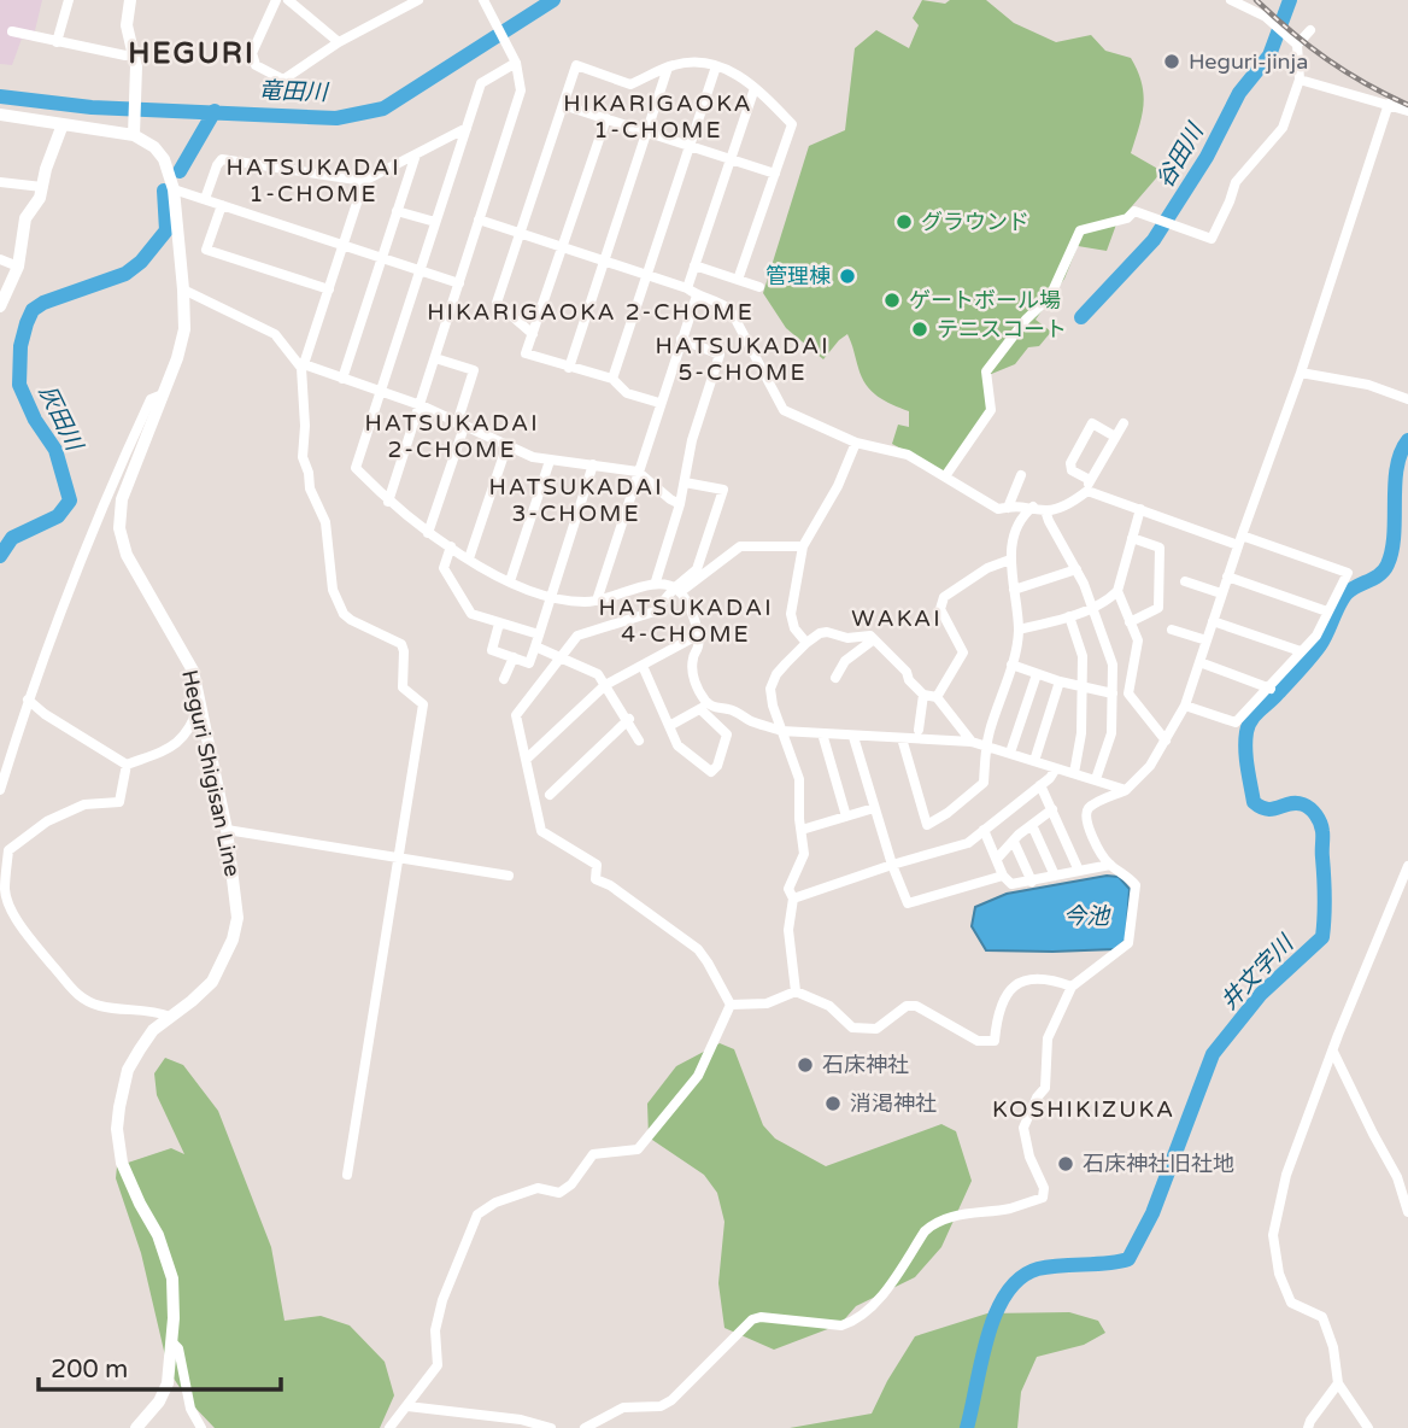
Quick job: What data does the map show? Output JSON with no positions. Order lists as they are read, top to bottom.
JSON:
{
  "streets": {
    "main road": ["Heguri Shigisan Line"]
  },
  "districts": [
    "HEGURI",
    "HIKARIGAOKA 1-CHOME",
    "HATSUKADAI 1-CHOME",
    "HIKARIGAOKA 2-CHOME",
    "HATSUKADAI 5-CHOME",
    "HATSUKADAI 2-CHOME",
    "HATSUKADAI 3-CHOME",
    "HATSUKADAI 4-CHOME",
    "WAKAI",
    "KOSHIKIZUKA"
  ],
  "water": [
    "竜田川",
    "谷田川",
    "灰田川",
    "今池",
    "井文字川"
  ],
  "places": [
    "Heguri-jinja",
    "グラウンド",
    "管理棟",
    "ゲートボール場",
    "テニスコート",
    "石床神社",
    "消渇神社",
    "石床神社旧社地"
  ],
  "scale_bar": "200 m"
}
